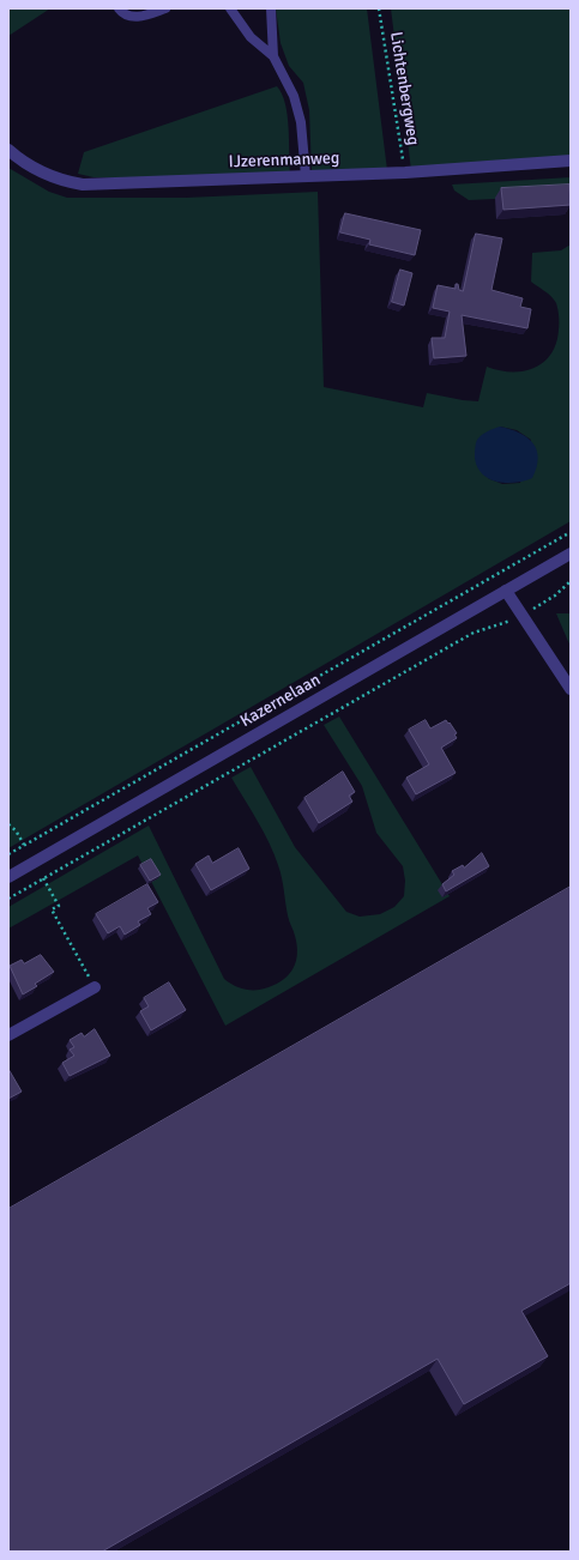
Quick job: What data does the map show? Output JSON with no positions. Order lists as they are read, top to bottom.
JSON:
{
  "streets": {
    "street": ["IJzerenmanweg", "Kazernelaan"],
    "path": ["Lichtenbergweg"]
  },
  "crossings": [
    ["Lichtenbergweg", "IJzerenmanweg"]
  ]
}
